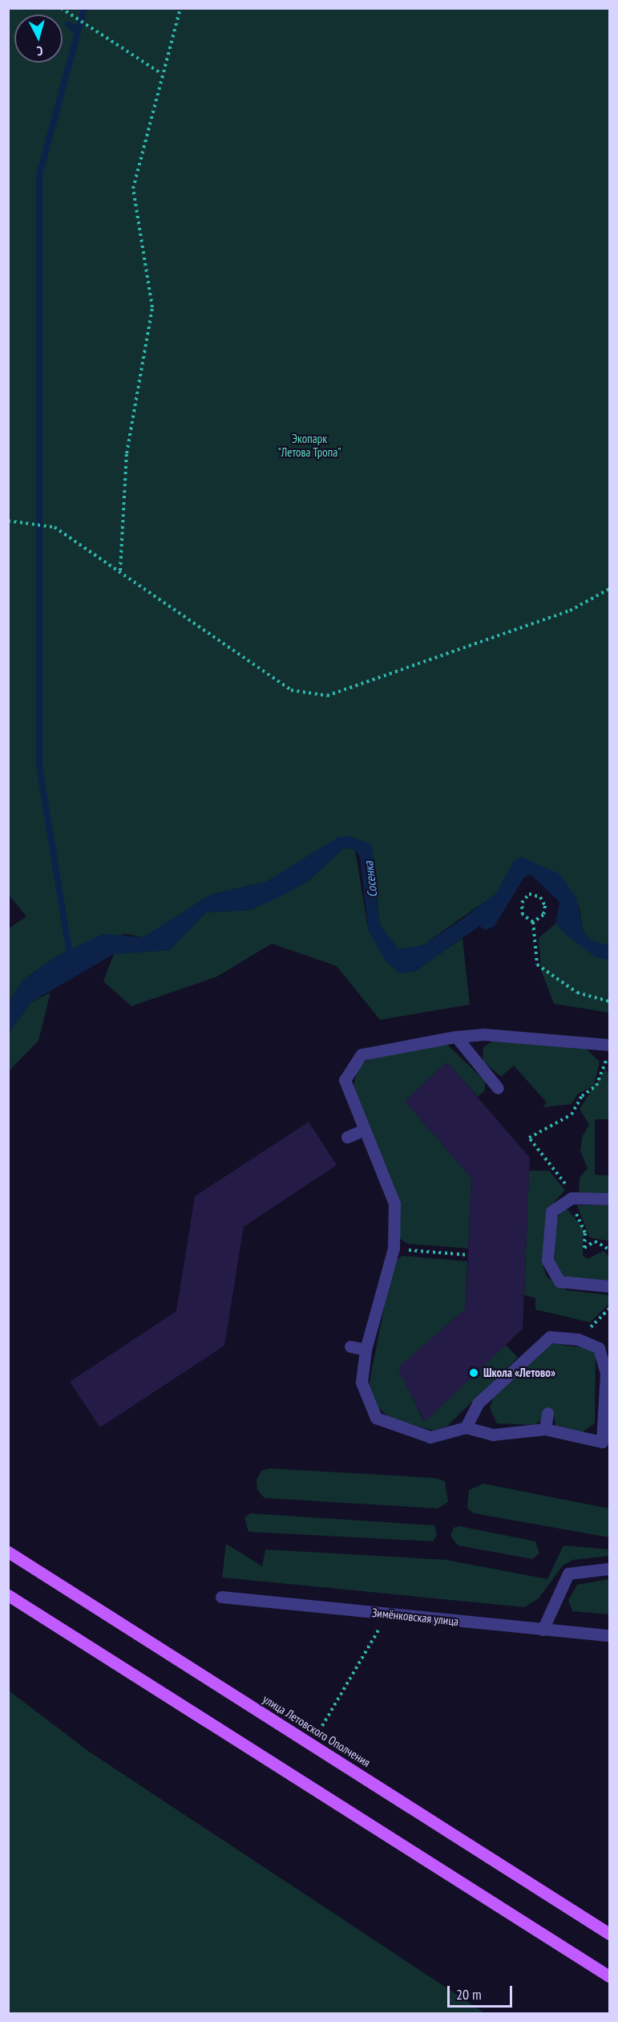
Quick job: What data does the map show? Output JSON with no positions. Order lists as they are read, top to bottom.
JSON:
{
  "streets": {
    "main road": ["улица Летовского Ополчения"],
    "street": ["Зимёнковская улица"]
  },
  "water": ["Сосенка"],
  "parks": ["Экопарк \"Летова Тропа\""],
  "places": ["Школа «Летово»"],
  "scale_bar": "20 m",
  "north": "bottom"
}
